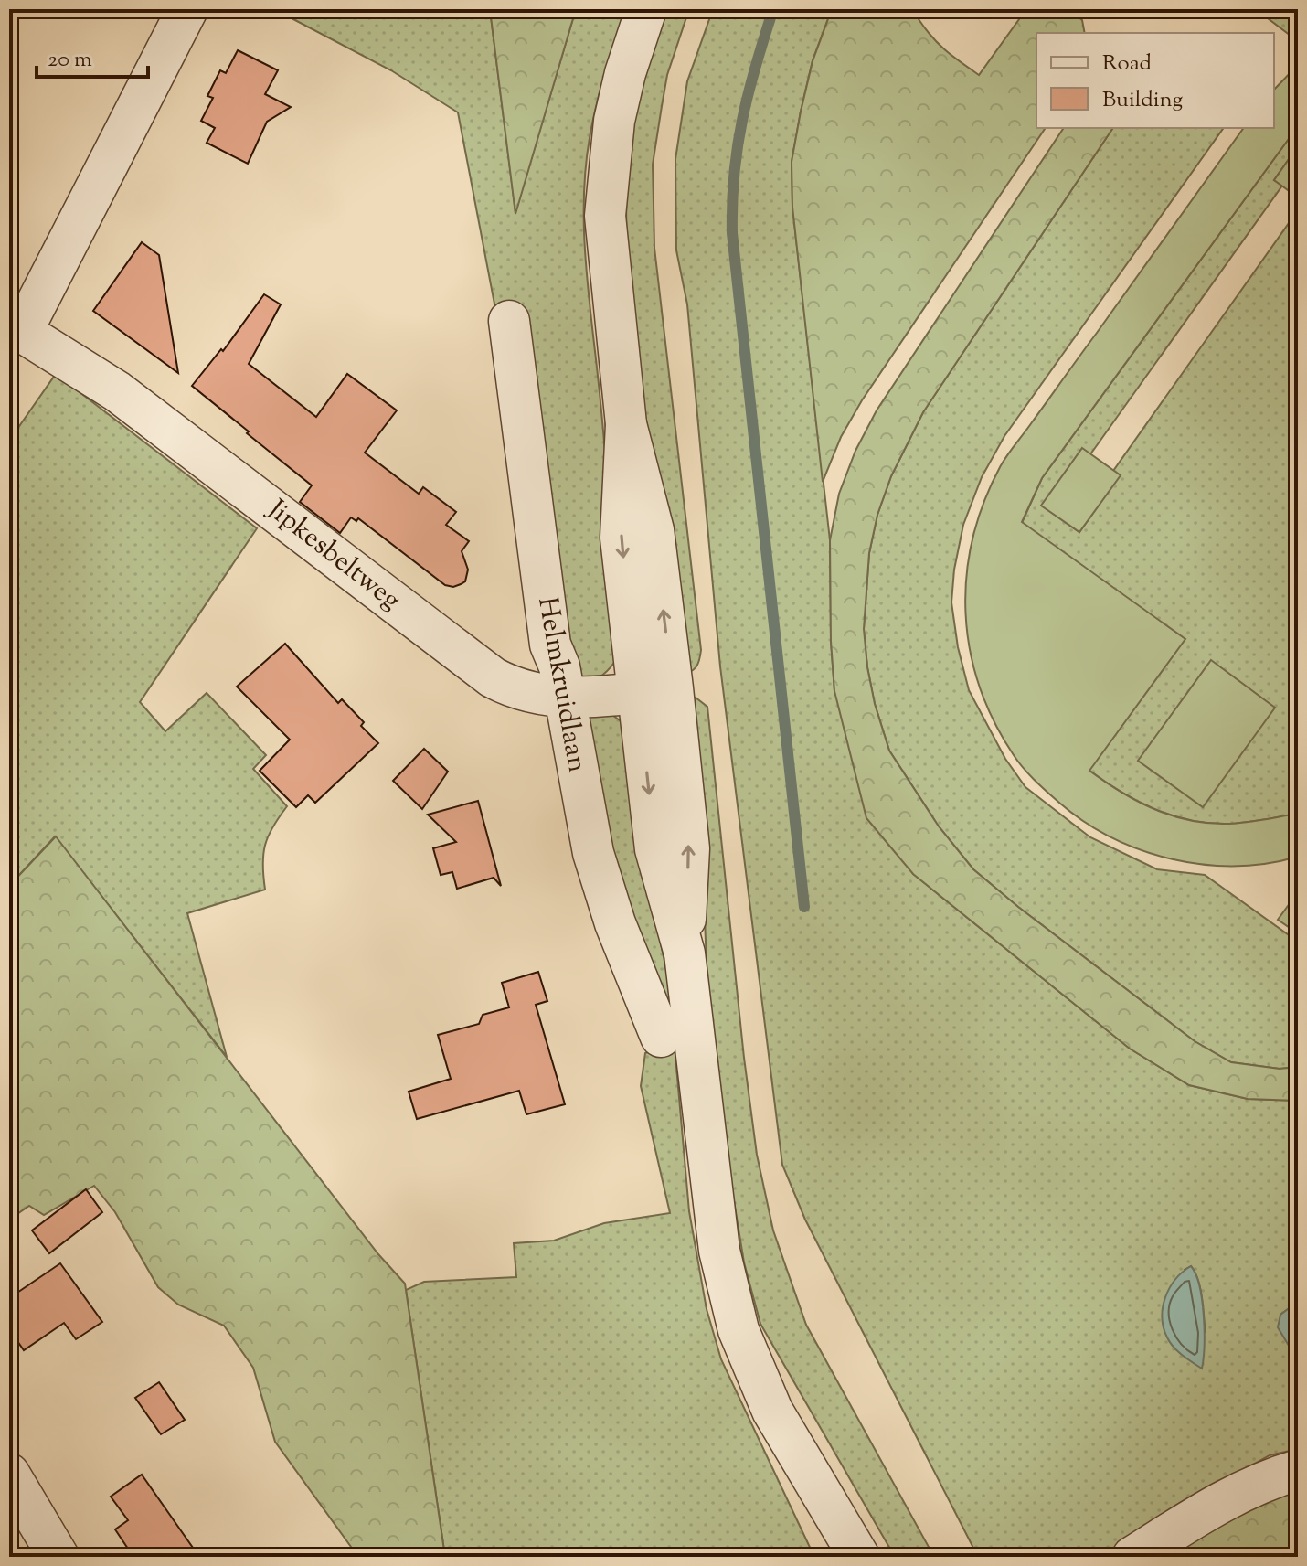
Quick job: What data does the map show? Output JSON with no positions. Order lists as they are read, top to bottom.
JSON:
{
  "streets": {
    "street": ["Jipkesbeltweg", "Helmkruidlaan"]
  },
  "crossings": [
    ["Jipkesbeltweg", "Helmkruidlaan"]
  ],
  "legend": ["Road", "Building"],
  "scale_bar": "20 m"
}
